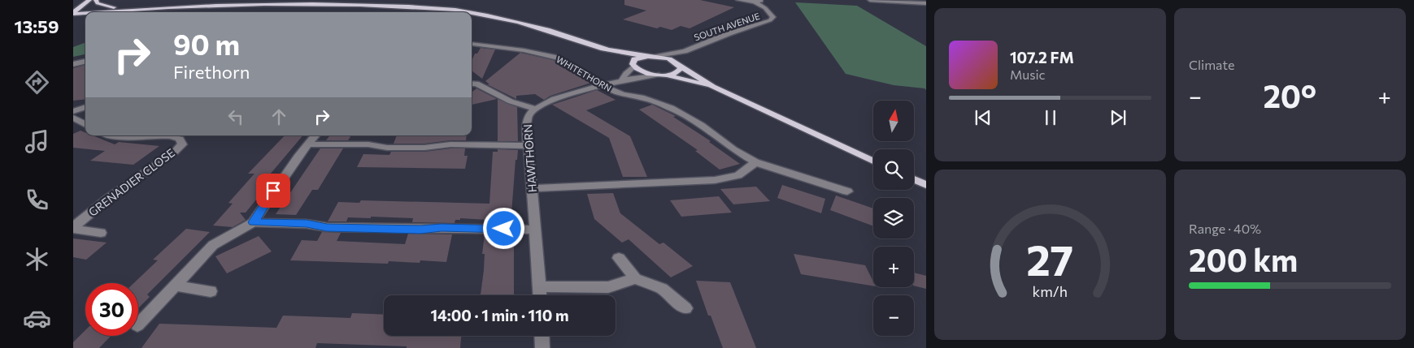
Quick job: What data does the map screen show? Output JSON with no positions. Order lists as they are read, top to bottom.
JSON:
{
  "streets": {
    "street": [
      "SOUTH AVENUE",
      "WHITETHORN",
      "HAWTHORN",
      "GRENADIER CLOSE"
    ]
  },
  "crossings": [
    ["WHITETHORN", "HAWTHORN"]
  ],
  "north": "top",
  "page": {
    "tabs": "13:59",
    "tile": [
      "Climate",
      ["Range · 40%", "200 km"]
    ],
    "turn": ["90 m", "Firethorn"],
    "song": ["107.2 FM", "Music"],
    "heat": ["−", "20°", "+"],
    "map_buttons": ["+", "−"],
    "limit": "30",
    "trip": "14:00 · 1 min · 110 m",
    "gauge": ["27", "km/h"]
  }
}
